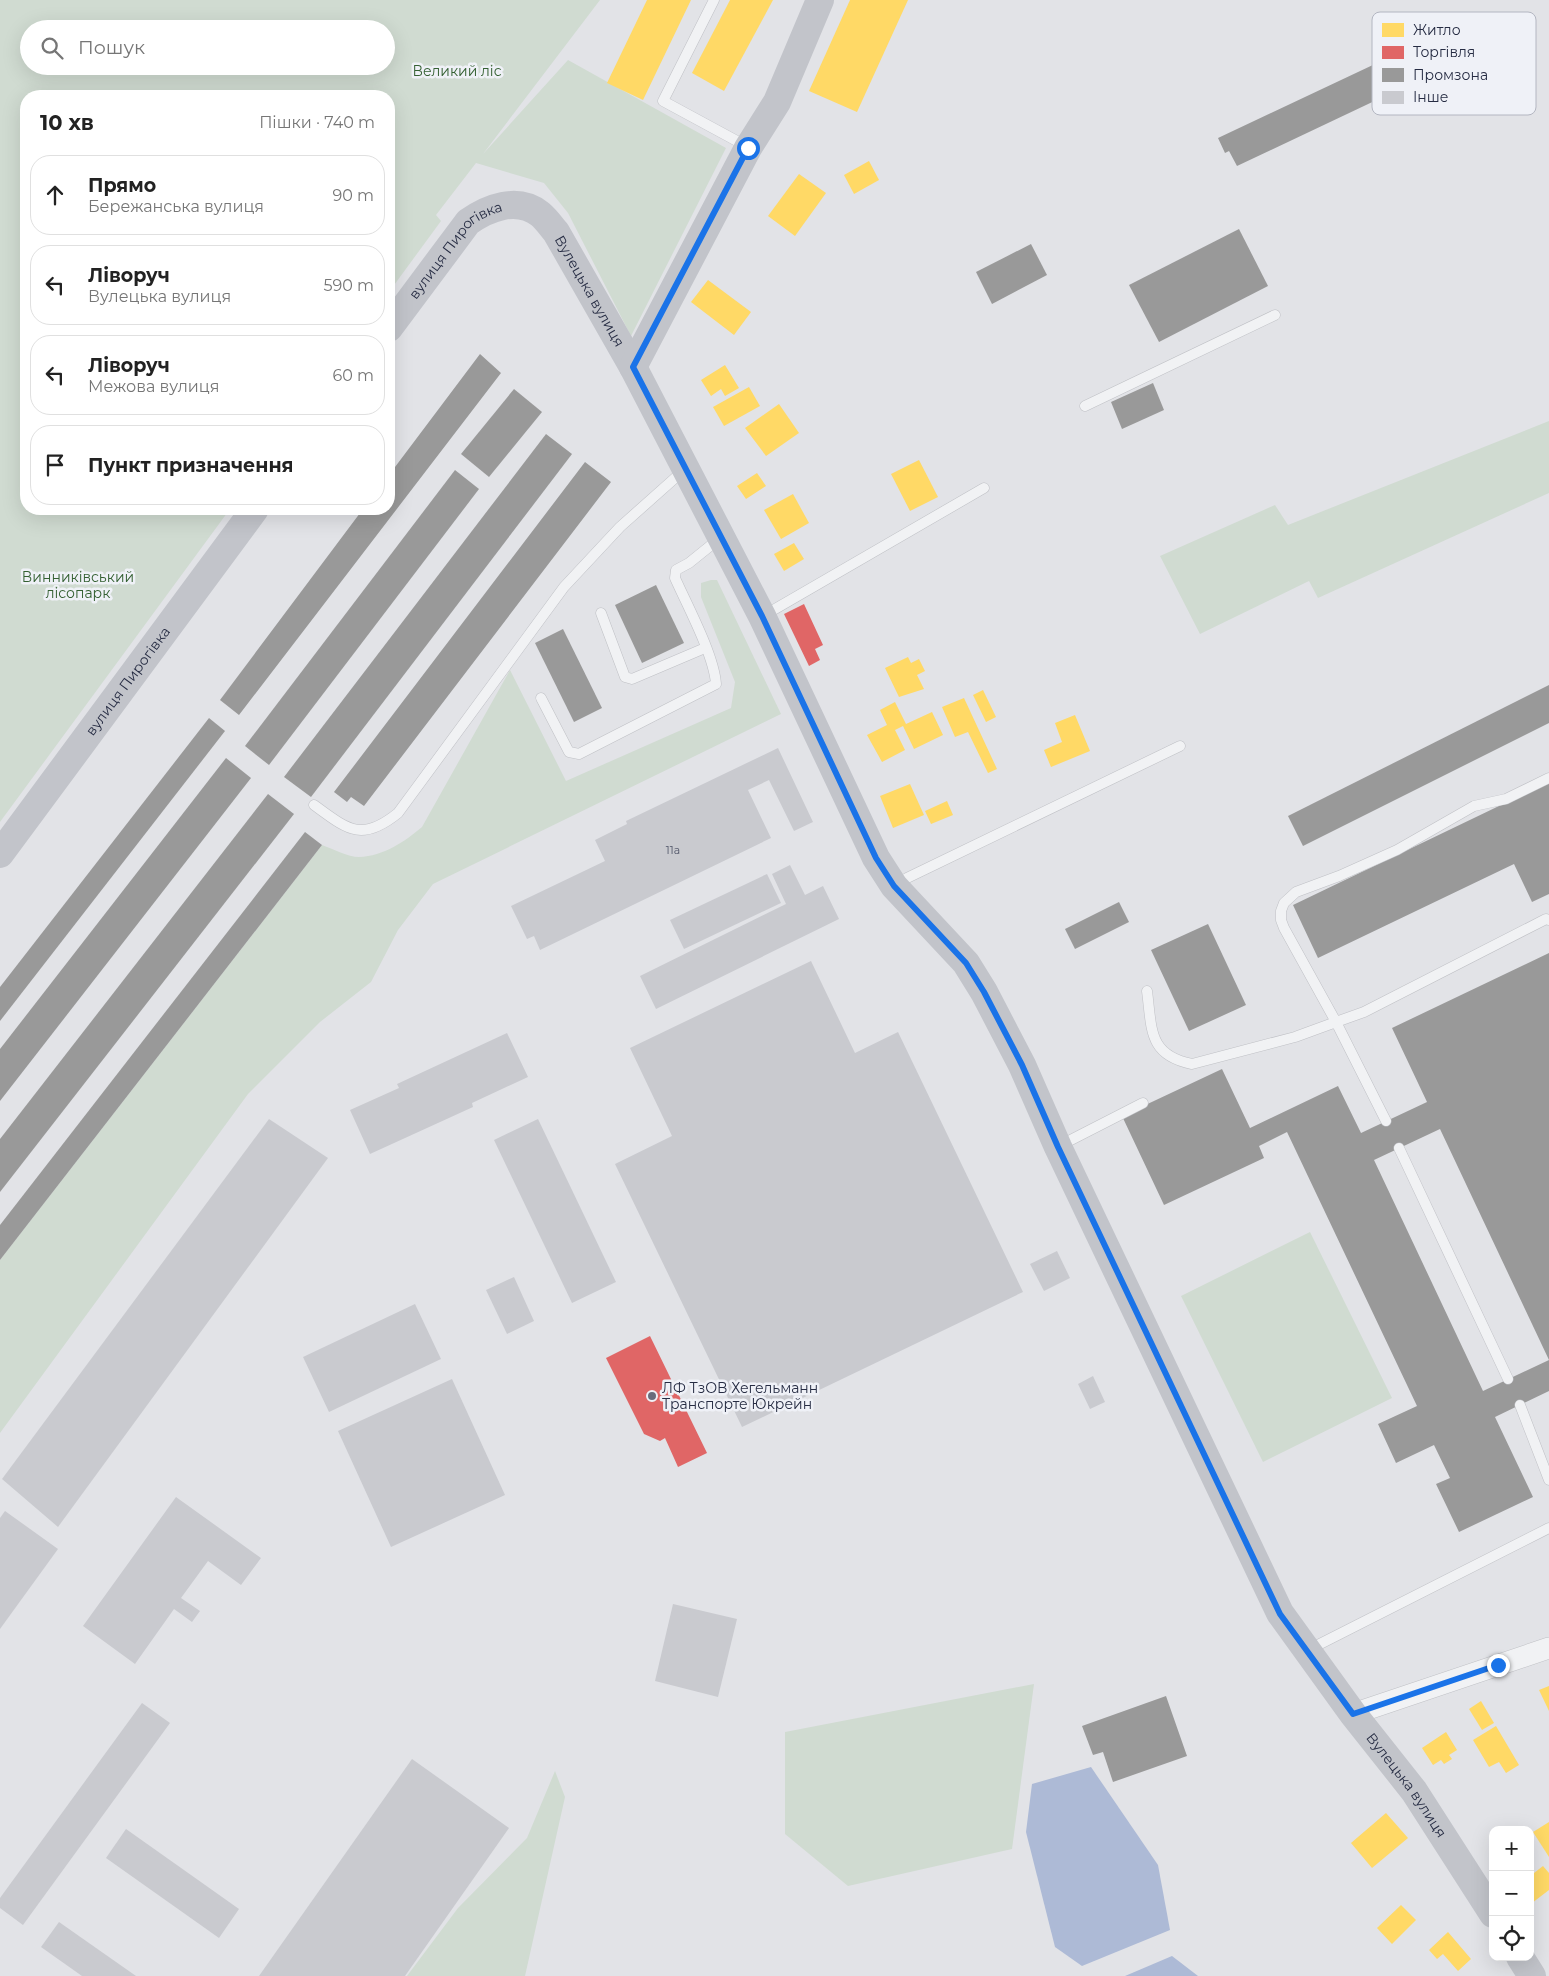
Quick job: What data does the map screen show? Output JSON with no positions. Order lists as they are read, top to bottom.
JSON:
{
  "streets": {
    "street": ["вулиця Пирогівка", "Вулецька вулиця"]
  },
  "crossings": [
    ["вулиця Пирогівка", "Вулецька вулиця"]
  ],
  "parks": ["Великий ліс", "Винниківський лісопарк"],
  "places": ["ЛФ ТзОВ Хегельманн Транспорте Юкрейн"],
  "house_numbers": ["11а"],
  "legend": [
    "Житло",
    "Торгівля",
    "Промзона",
    "Інше"
  ],
  "page": {
    "search": "Пошук",
    "heading": ["10 хв", "Пішки · 740 m"],
    "list": [
      ["Прямо", "Бережанська вулиця", "90 m"],
      ["Ліворуч", "Вулецька вулиця", "590 m"],
      ["Ліворуч", "Межова вулиця", "60 m"],
      "Пункт призначення"
    ],
    "map_buttons": ["+", "−"]
  }
}
